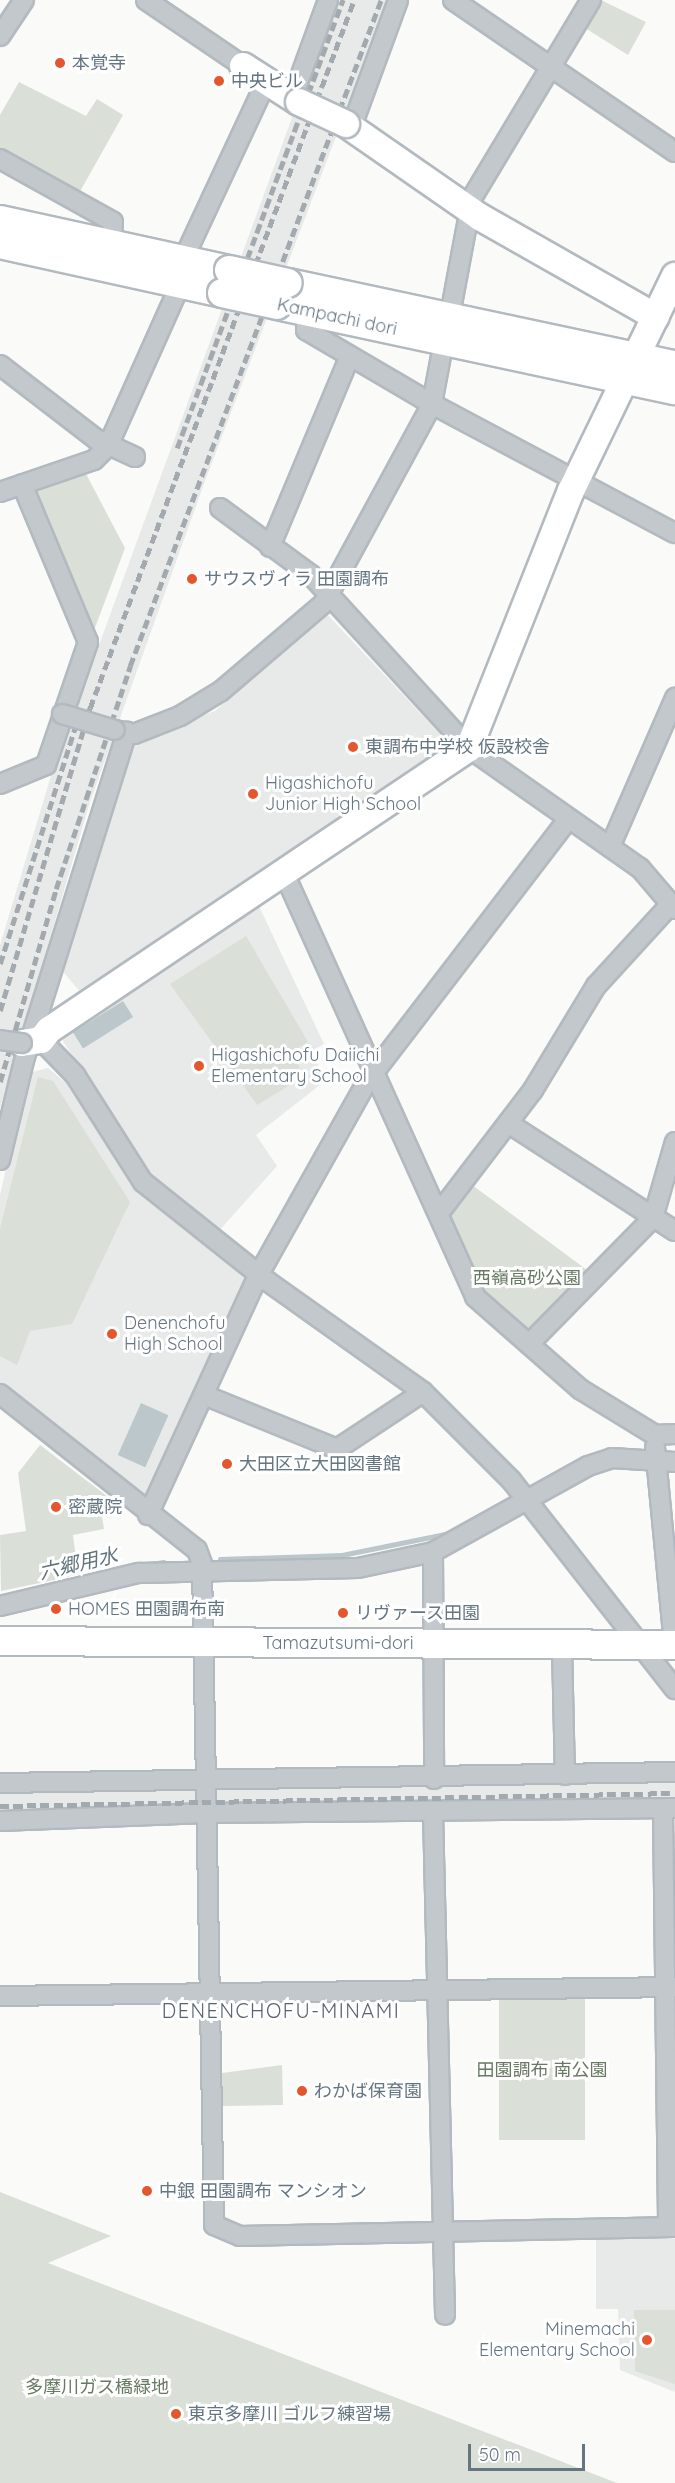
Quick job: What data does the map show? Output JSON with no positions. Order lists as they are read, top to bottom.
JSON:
{
  "streets": {
    "main road": ["Kampachi dori", "Tamazutsumi-dori"]
  },
  "districts": ["DENENCHOFU-MINAMI"],
  "water": ["六郷用水"],
  "parks": ["西嶺高砂公園", "田園調布 南公園", "多摩川ガス橋緑地"],
  "places": [
    "本覚寺",
    "中央ビル",
    "サウスヴィラ 田園調布",
    "東調布中学校 仮設校舎",
    "Higashichofu Junior High School",
    "Higashichofu Daiichi Elementary School",
    "Denenchofu High School",
    "大田区立大田図書館",
    "密蔵院",
    "HOMES 田園調布南",
    "リヴァース田園",
    "わかば保育園",
    "中銀 田園調布 マンシオン",
    "Minemachi Elementary School",
    "東京多摩川 ゴルフ練習場"
  ],
  "scale_bar": "50 m"
}
